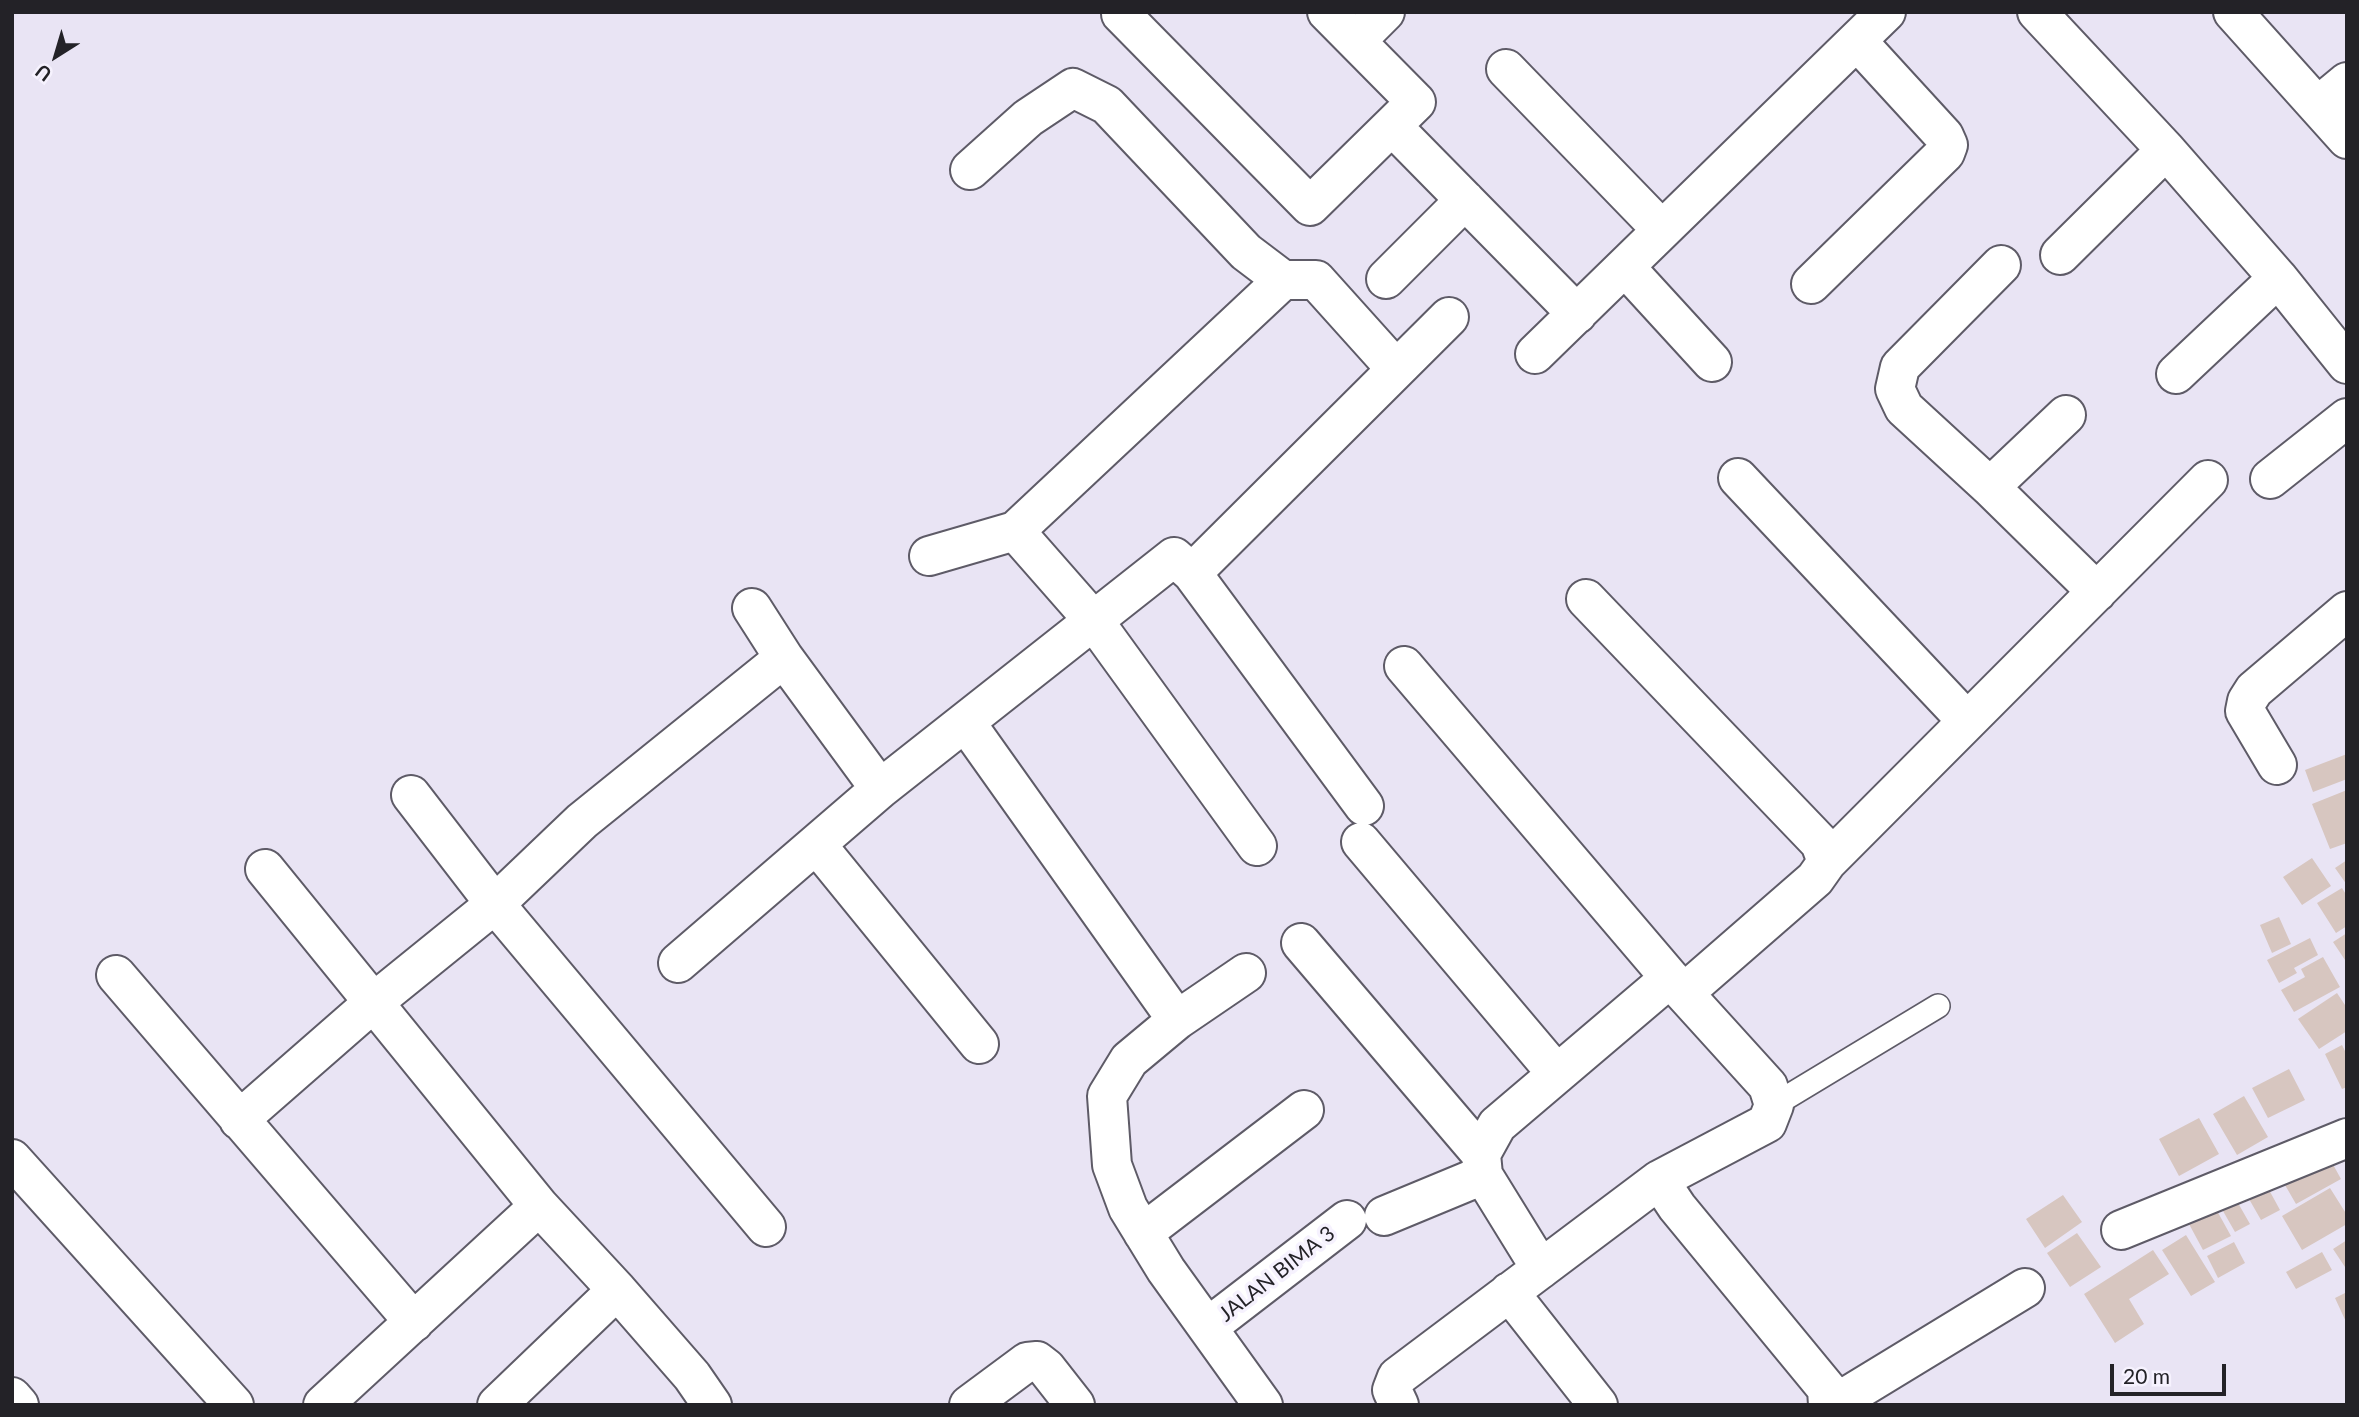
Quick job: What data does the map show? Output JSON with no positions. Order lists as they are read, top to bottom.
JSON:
{
  "streets": {
    "street": ["JALAN BIMA 3"]
  },
  "scale_bar": "20 m",
  "north": "bottom left"
}
